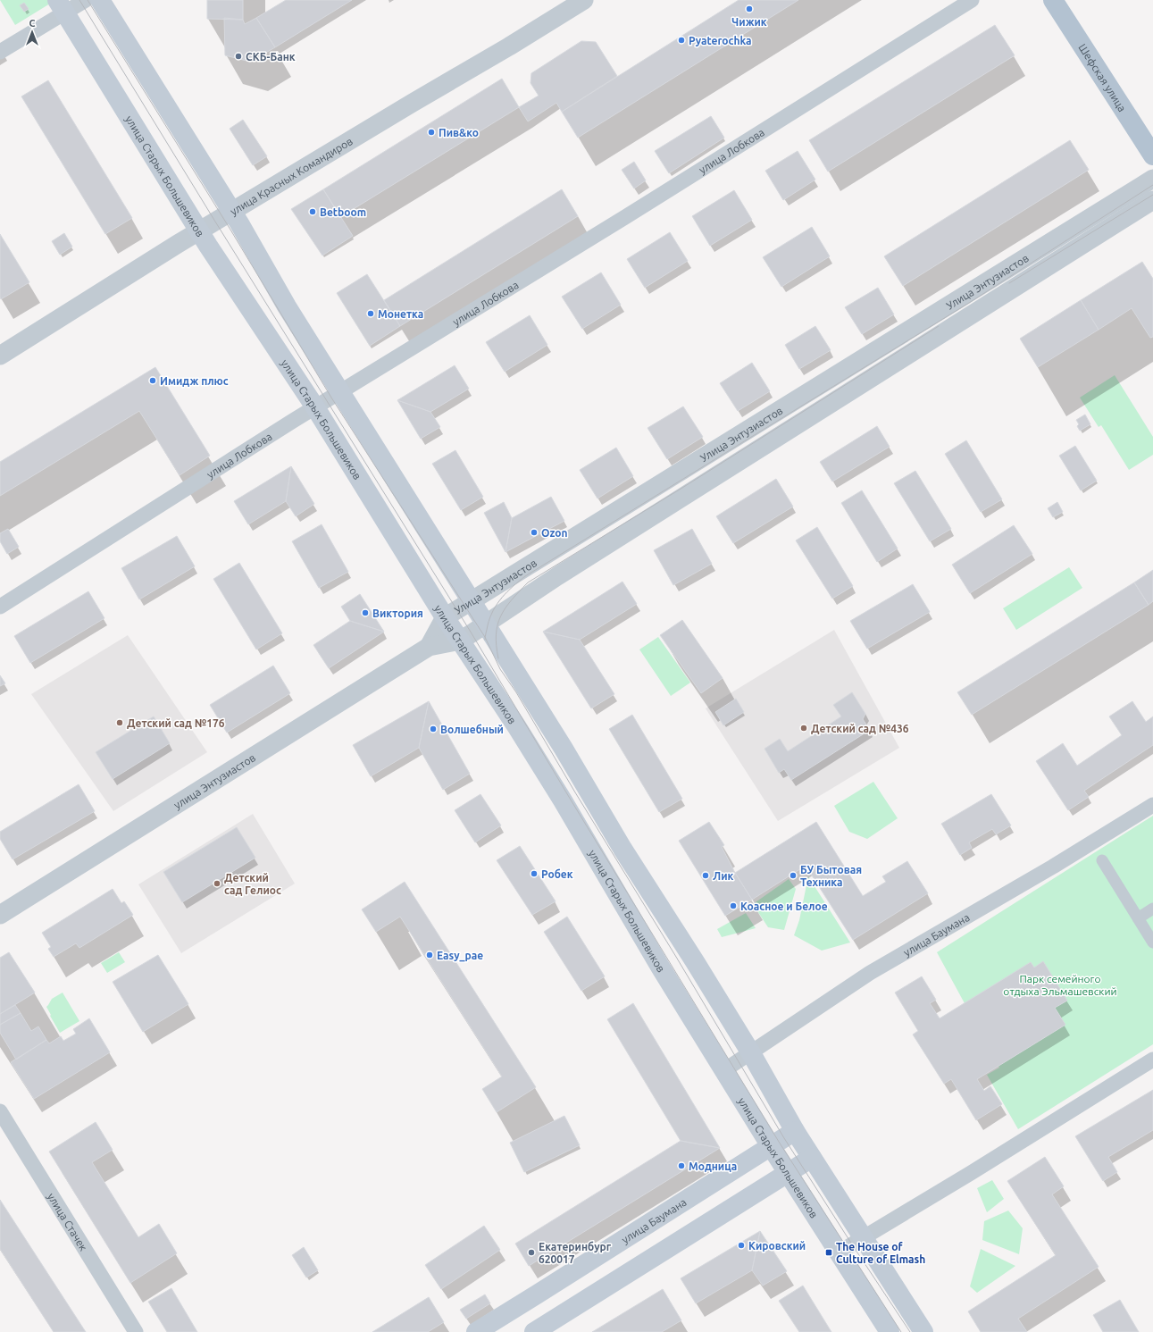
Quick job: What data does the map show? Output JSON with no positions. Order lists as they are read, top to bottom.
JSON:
{
  "streets": {
    "main road": ["Шефская улица", "улица Старых Большевиков", "улица Баумана"],
    "street": [
      "улица Лобкова",
      "улица Красных Командиров",
      "Улица Энтузиастов",
      "улица Энтузиастов",
      "улица Стачек"
    ]
  },
  "crossings": [
    ["улица Лобкова", "улица Старых Большевиков"],
    ["улица Старых Большевиков", "улица Красных Командиров"],
    ["улица Старых Большевиков", "Улица Энтузиастов"],
    ["улица Старых Большевиков", "улица Баумана"],
    ["Улица Энтузиастов", "улица Энтузиастов"]
  ],
  "parks": ["Парк семейного отдыха Эльмашевский"],
  "places": {
    "other": [
      "Чижик",
      "Pyaterochka",
      "СКБ-Банк",
      "Пив&ко",
      "Betboom",
      "Монетка",
      "Имидж плюс",
      "Ozon",
      "Виктория",
      "Детский сад №176",
      "Детский сад №436",
      "Волшебный",
      "Робек",
      "Лик",
      "БУ Бытовая Техника",
      "Детский сад Гелиос",
      "Коасное и Белое",
      "Easy_pae",
      "Модница",
      "Кировский",
      "Екатеринбург 620017"
    ],
    "transit": ["The House of Culture of Elmash"]
  },
  "north": "top"
}
